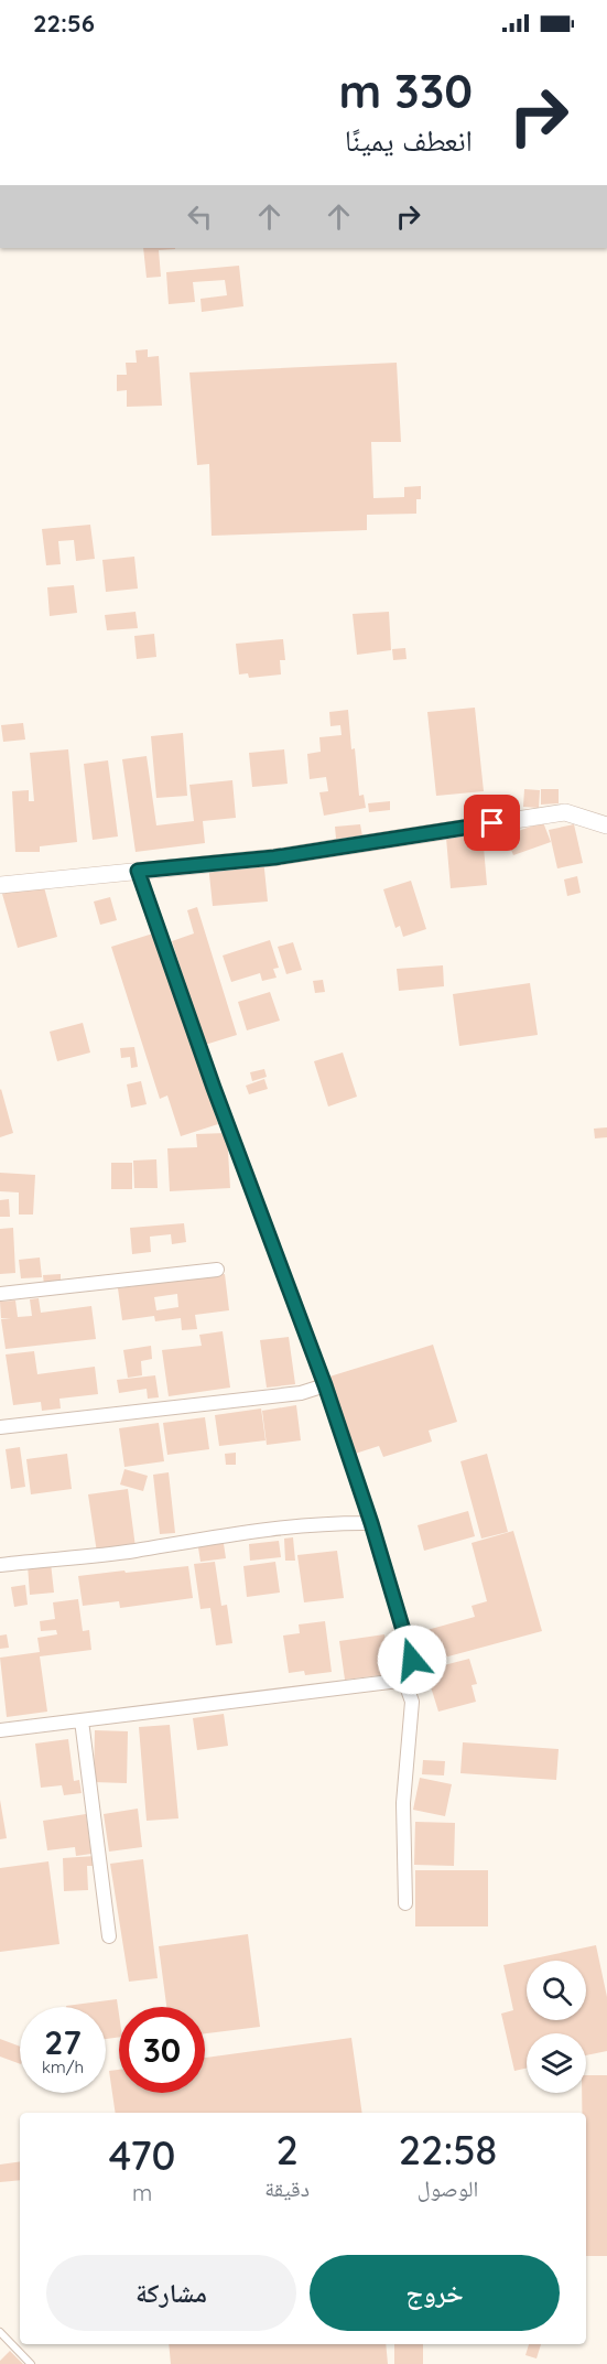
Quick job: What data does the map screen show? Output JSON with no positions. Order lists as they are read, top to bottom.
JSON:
{
  "page": {
    "status": "22:56",
    "turn": ["330 m", "انعطف يمينًا"],
    "speed": "27 km/h",
    "limit": "30",
    "eta": [
      "22:58",
      "الوصول",
      "2",
      "دقيقة",
      "470",
      "m"
    ],
    "buttons": ["خروج", "مشاركة"]
  }
}
